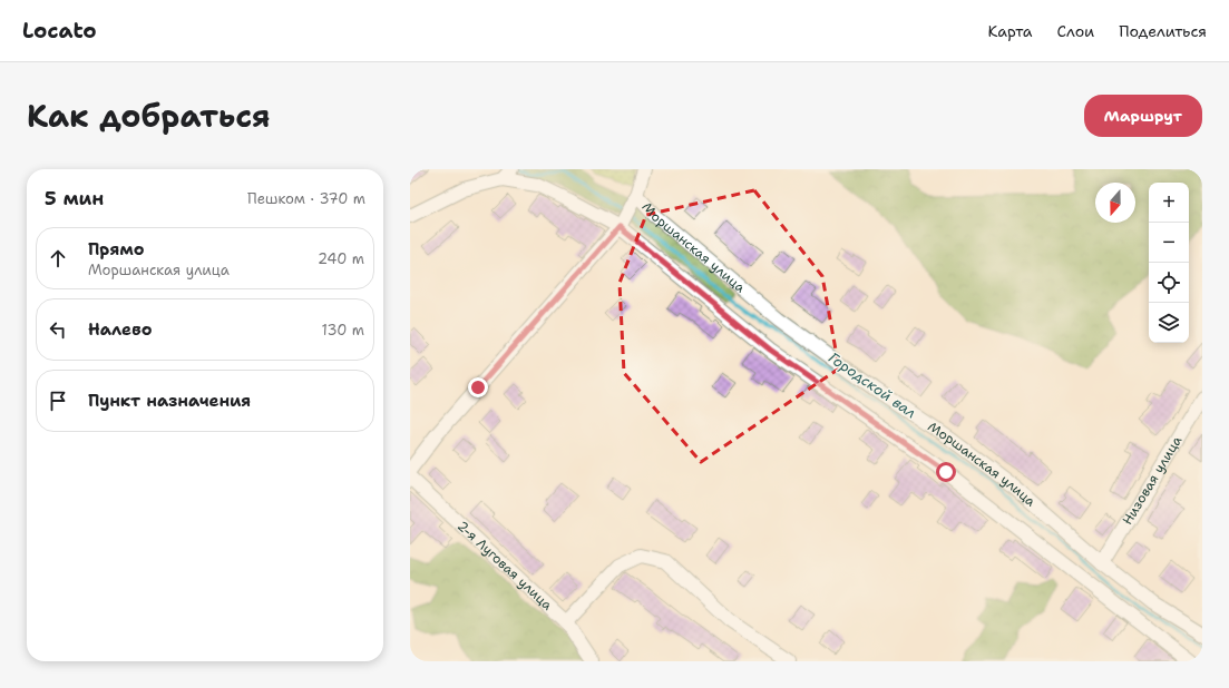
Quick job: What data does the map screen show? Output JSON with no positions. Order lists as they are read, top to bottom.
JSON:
{
  "streets": {
    "street": ["Моршанская улица", "Низовая улица", "2-я Луговая улица"]
  },
  "crossings": [
    ["Моршанская улица", "Низовая улица"]
  ],
  "water": ["Городской вал"],
  "north": "bottom",
  "page": {
    "header": "Locato",
    "nav": ["Карта", "Слои", "Поделиться"],
    "title": "Как добраться",
    "buttons": "Маршрут",
    "heading": ["5 мин", "Пешком · 370 m"],
    "map_buttons": ["+", "−"],
    "list": [
      ["Прямо", "Моршанская улица", "240 m"],
      ["Налево", "130 m"],
      "Пункт назначения"
    ]
  }
}
